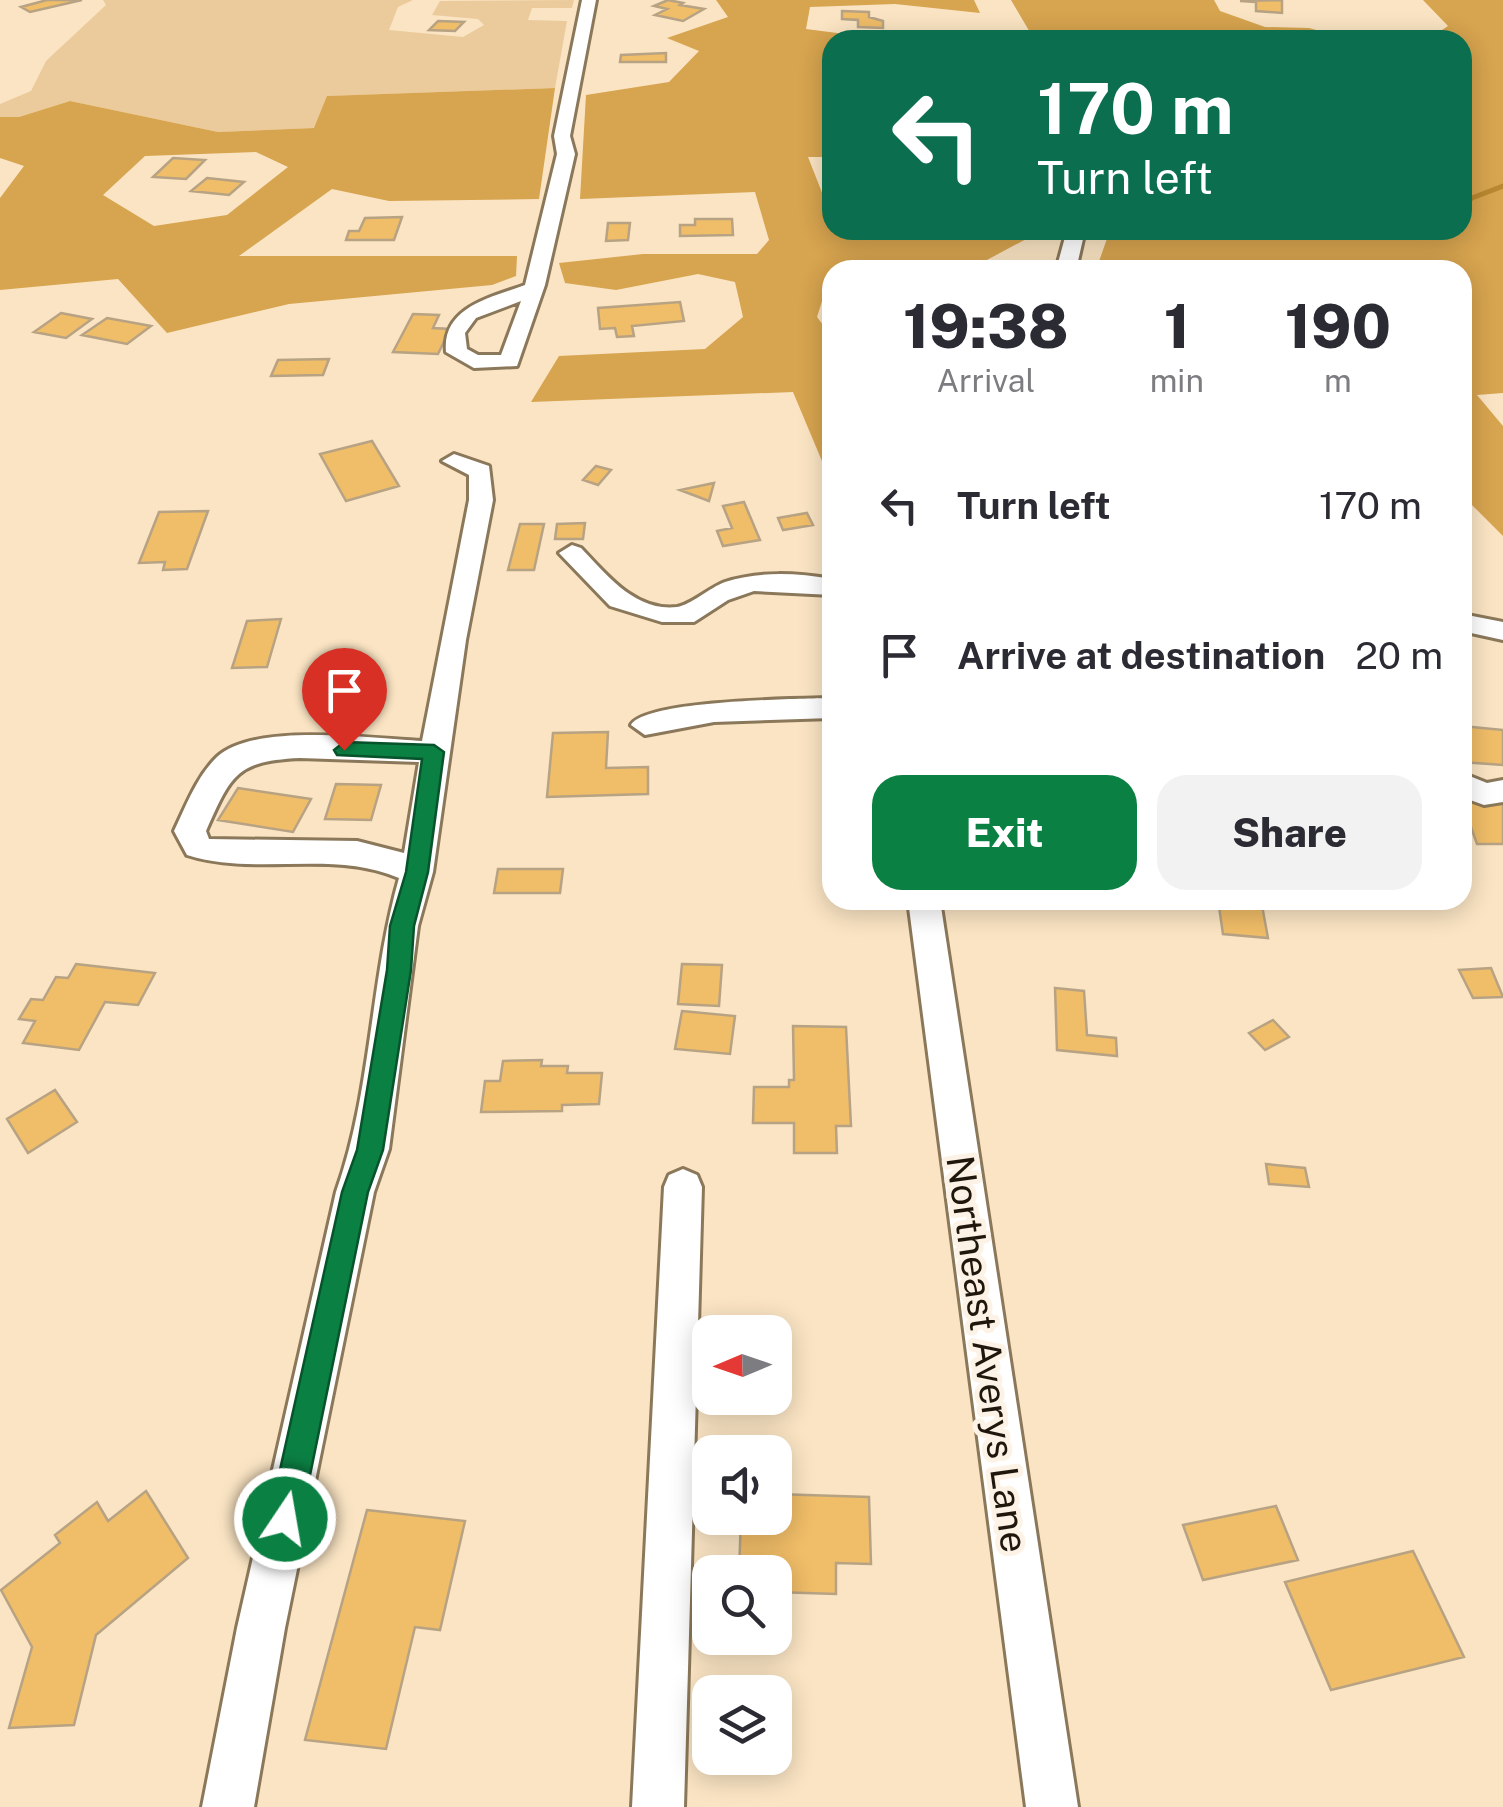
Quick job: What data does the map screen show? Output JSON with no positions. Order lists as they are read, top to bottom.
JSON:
{
  "streets": {
    "street": ["Northeast Averys Lane"]
  },
  "north": "left",
  "page": {
    "turn": ["170 m", "Turn left"],
    "eta": [
      "19:38",
      "Arrival",
      "1",
      "min",
      "190",
      "m"
    ],
    "list": [
      {
        "name": "Turn left",
        "value": "170 m"
      },
      {
        "name": "Arrive at destination",
        "value": "20 m"
      }
    ],
    "buttons": ["Exit", "Share"]
  }
}
